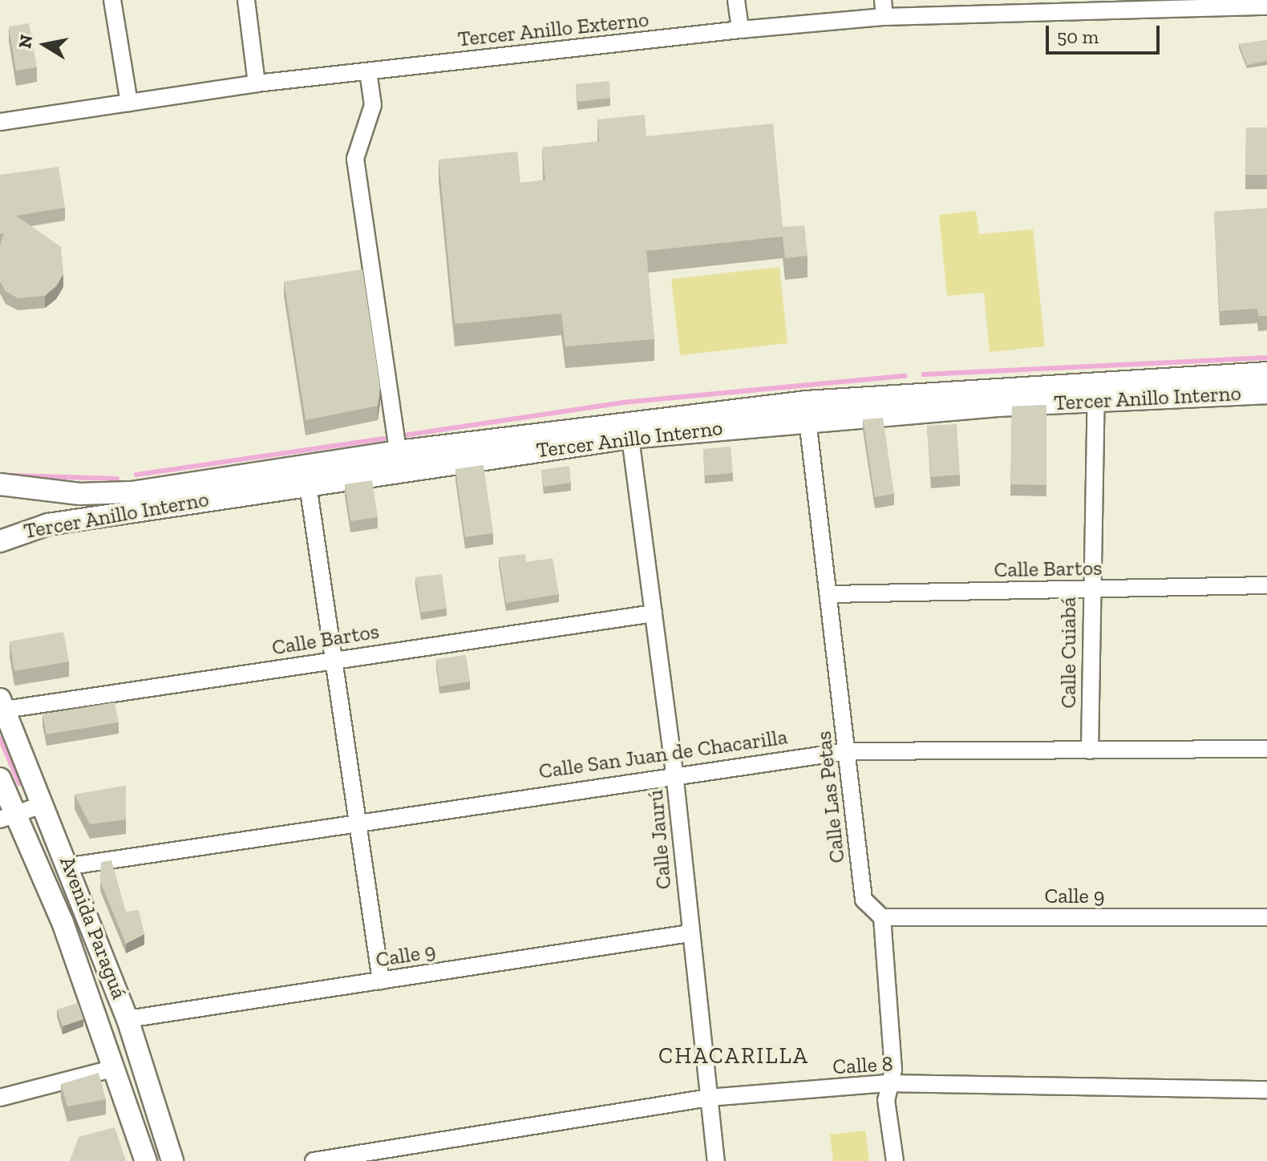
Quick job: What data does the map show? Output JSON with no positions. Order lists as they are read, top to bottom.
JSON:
{
  "streets": {
    "main road": ["Tercer Anillo Interno", "Avenida Paraguá"],
    "street": [
      "Tercer Anillo Externo",
      "Calle Bartos",
      "Calle Cuiabá",
      "Calle San Juan de Chacarilla",
      "Calle Las Petas",
      "Calle Jaurú",
      "Calle 9",
      "Calle 8"
    ]
  },
  "crossings": [
    ["Tercer Anillo Interno", "Calle Cuiabá"],
    ["Tercer Anillo Interno", "Calle Las Petas"],
    ["Tercer Anillo Interno", "Calle Jaurú"],
    ["Calle Bartos", "Calle Cuiabá"],
    ["Calle Bartos", "Calle Las Petas"],
    ["Calle Bartos", "Calle Jaurú"],
    ["Calle Bartos", "Avenida Paraguá"],
    ["Calle Cuiabá", "Calle San Juan de Chacarilla"],
    ["Calle San Juan de Chacarilla", "Calle Las Petas"],
    ["Calle San Juan de Chacarilla", "Calle Jaurú"],
    ["Calle San Juan de Chacarilla", "Avenida Paraguá"],
    ["Calle Las Petas", "Calle 9"],
    ["Calle Jaurú", "Calle 9"],
    ["Calle Jaurú", "Calle 8"],
    ["Calle 9", "Avenida Paraguá"]
  ],
  "districts": ["CHACARILLA"],
  "scale_bar": "50 m",
  "north": "left"
}
